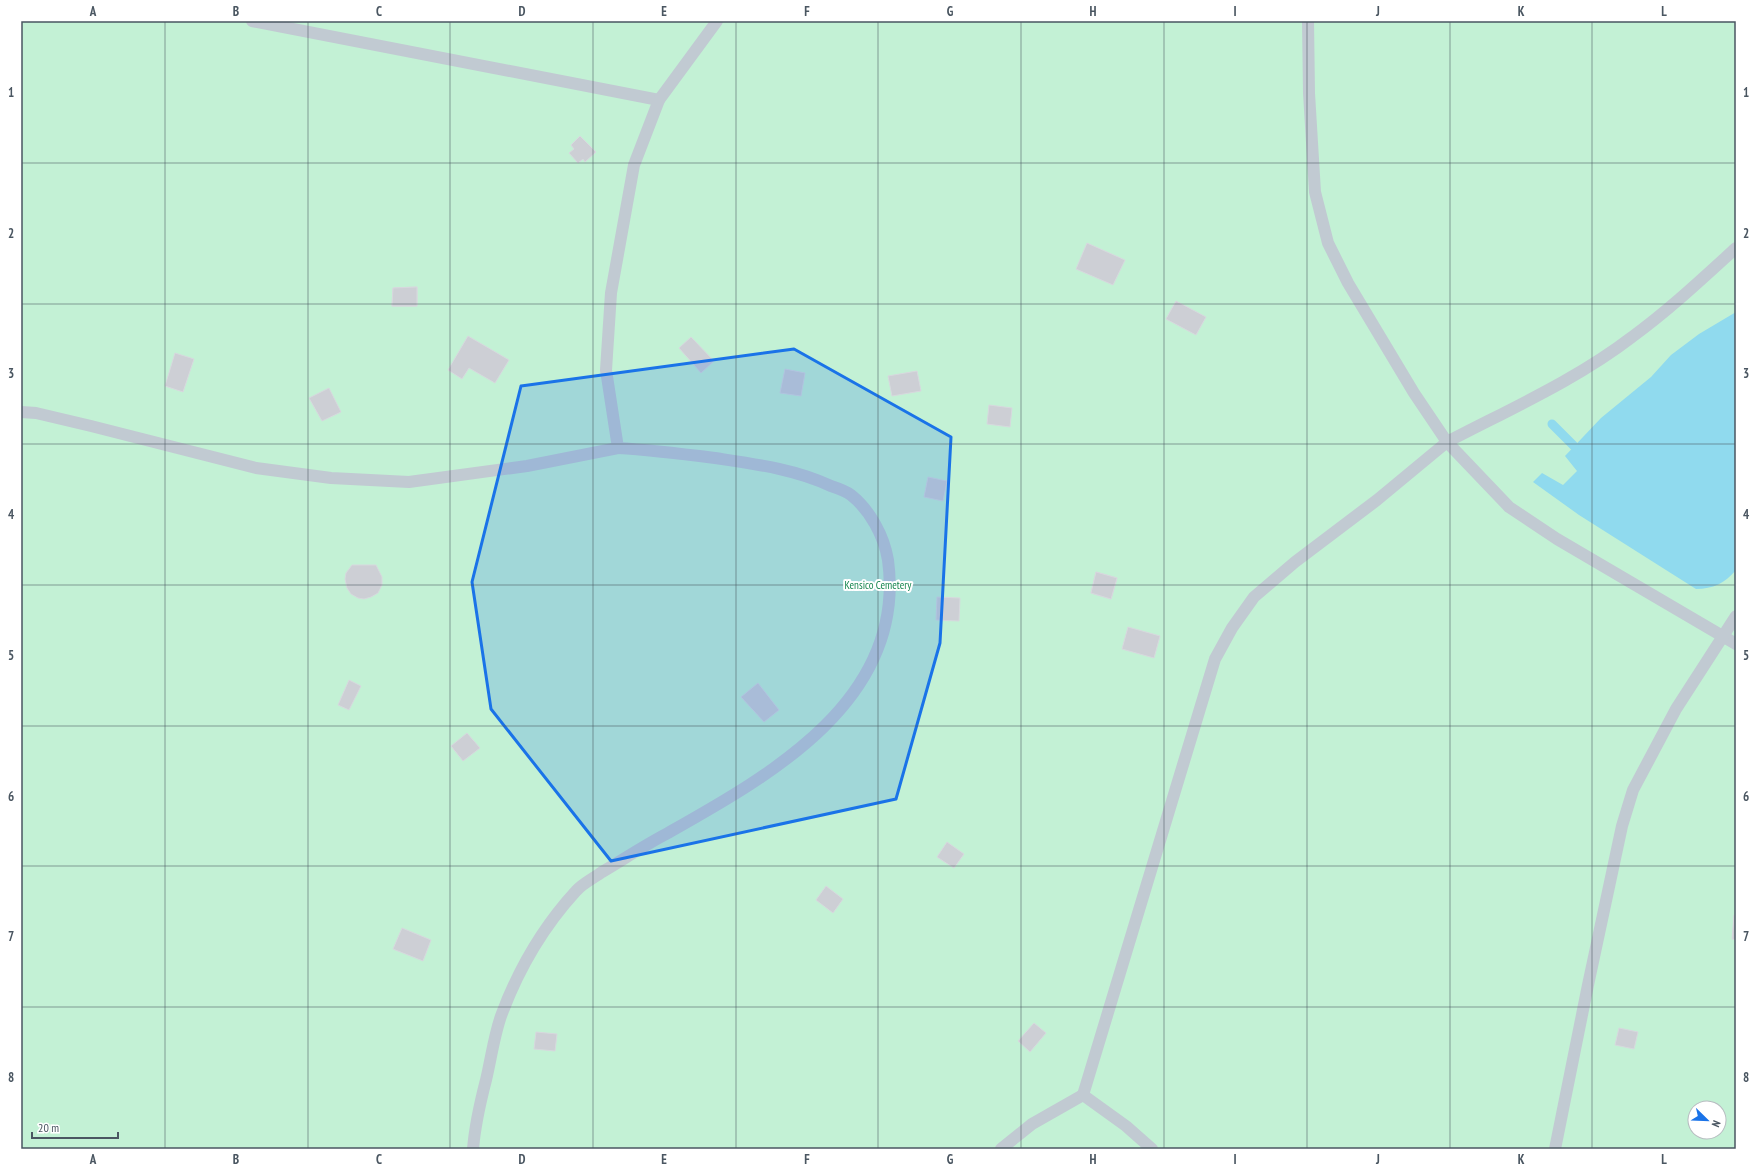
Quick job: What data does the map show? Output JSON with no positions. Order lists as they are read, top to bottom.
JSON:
{
  "parks": ["Kensico Cemetery"],
  "scale_bar": "20 m",
  "north": "bottom right",
  "grid": {
    "columns": [
      "A",
      "B",
      "C",
      "D",
      "E",
      "F",
      "G",
      "H",
      "I",
      "J",
      "K",
      "L"
    ],
    "rows": [
      "1",
      "2",
      "3",
      "4",
      "5",
      "6",
      "7",
      "8"
    ]
  }
}
